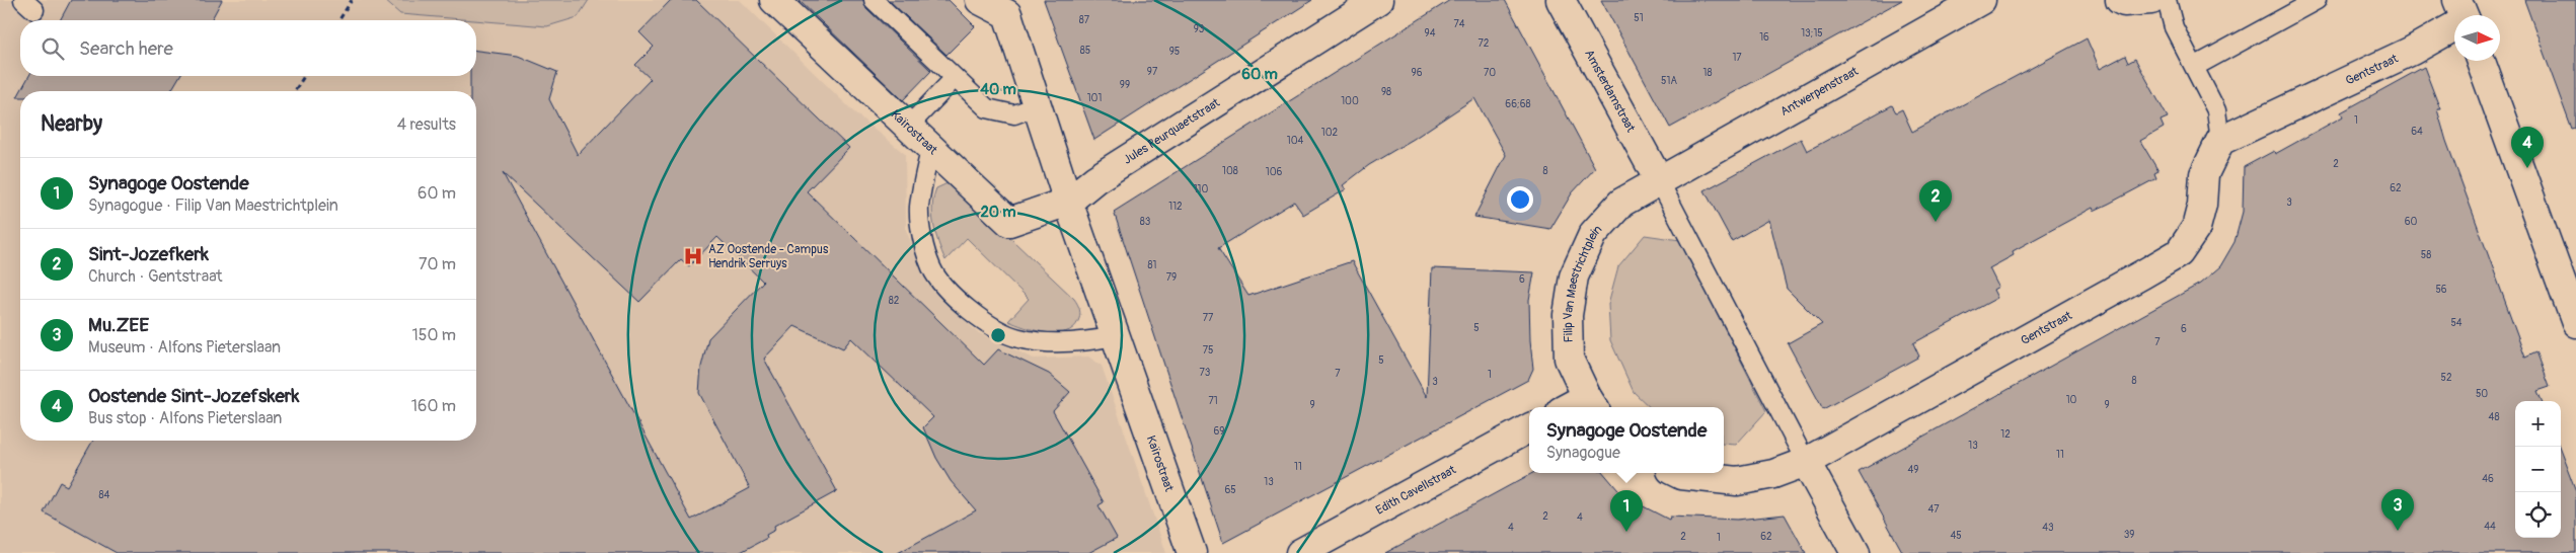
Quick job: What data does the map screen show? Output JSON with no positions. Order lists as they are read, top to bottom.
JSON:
{
  "streets": {
    "street": [
      "Gentstraat",
      "Amsterdamstraat",
      "Antwerpenstraat",
      "Jules Peurquaetstraat",
      "Kaïrostraat",
      "Filip Van Maestrichtplein",
      "Edith Cavellstraat"
    ]
  },
  "crossings": [
    ["Amsterdamstraat", "Antwerpenstraat"],
    ["Amsterdamstraat", "Filip Van Maestrichtplein"],
    ["Antwerpenstraat", "Filip Van Maestrichtplein"],
    ["Jules Peurquaetstraat", "Kaïrostraat"]
  ],
  "places": {
    "hospital": ["AZ Oostende - Campus Hendrik Serruys"]
  },
  "house_numbers": [
    "51",
    "87",
    "74",
    "93",
    "94",
    "13;15",
    "16",
    "72",
    "85",
    "95",
    "17",
    "97",
    "96",
    "70",
    "18",
    "51A",
    "99",
    "98",
    "101",
    "100",
    "66;68",
    "1",
    "64",
    "102",
    "104",
    "2",
    "108",
    "8",
    "106",
    "62",
    "110",
    "3",
    "112",
    "83",
    "60",
    "58",
    "81",
    "79",
    "6",
    "56",
    "82",
    "77",
    "54",
    "5",
    "6",
    "7",
    "75",
    "5",
    "73",
    "7",
    "1",
    "52",
    "8",
    "3",
    "50",
    "10",
    "71",
    "9",
    "9",
    "48",
    "69",
    "12",
    "13",
    "11",
    "11",
    "49",
    "46",
    "13",
    "65",
    "84",
    "47",
    "2",
    "4",
    "44",
    "4",
    "43",
    "39",
    "45",
    "2",
    "62",
    "1"
  ],
  "north": "right",
  "page": {
    "search": "Search here",
    "heading": ["Nearby", "4 results"],
    "pins": [
      "4",
      "2",
      "3",
      "1"
    ],
    "list": [
      {
        "mark": "1",
        "name": "Synagoge Oostende",
        "note": "Synagogue · Filip Van Maestrichtplein",
        "value": "60 m"
      },
      {
        "mark": "2",
        "name": "Sint-Jozefkerk",
        "note": "Church · Gentstraat",
        "value": "70 m"
      },
      {
        "mark": "3",
        "name": "Mu.ZEE",
        "note": "Museum · Alfons Pieterslaan",
        "value": "150 m"
      },
      {
        "mark": "4",
        "name": "Oostende Sint-Jozefskerk",
        "note": "Bus stop · Alfons Pieterslaan",
        "value": "160 m"
      }
    ],
    "map_buttons": ["+", "−"],
    "popup": ["Synagoge Oostende", "Synagogue"]
  },
  "rings": ["60 m", "40 m", "20 m"]
}
